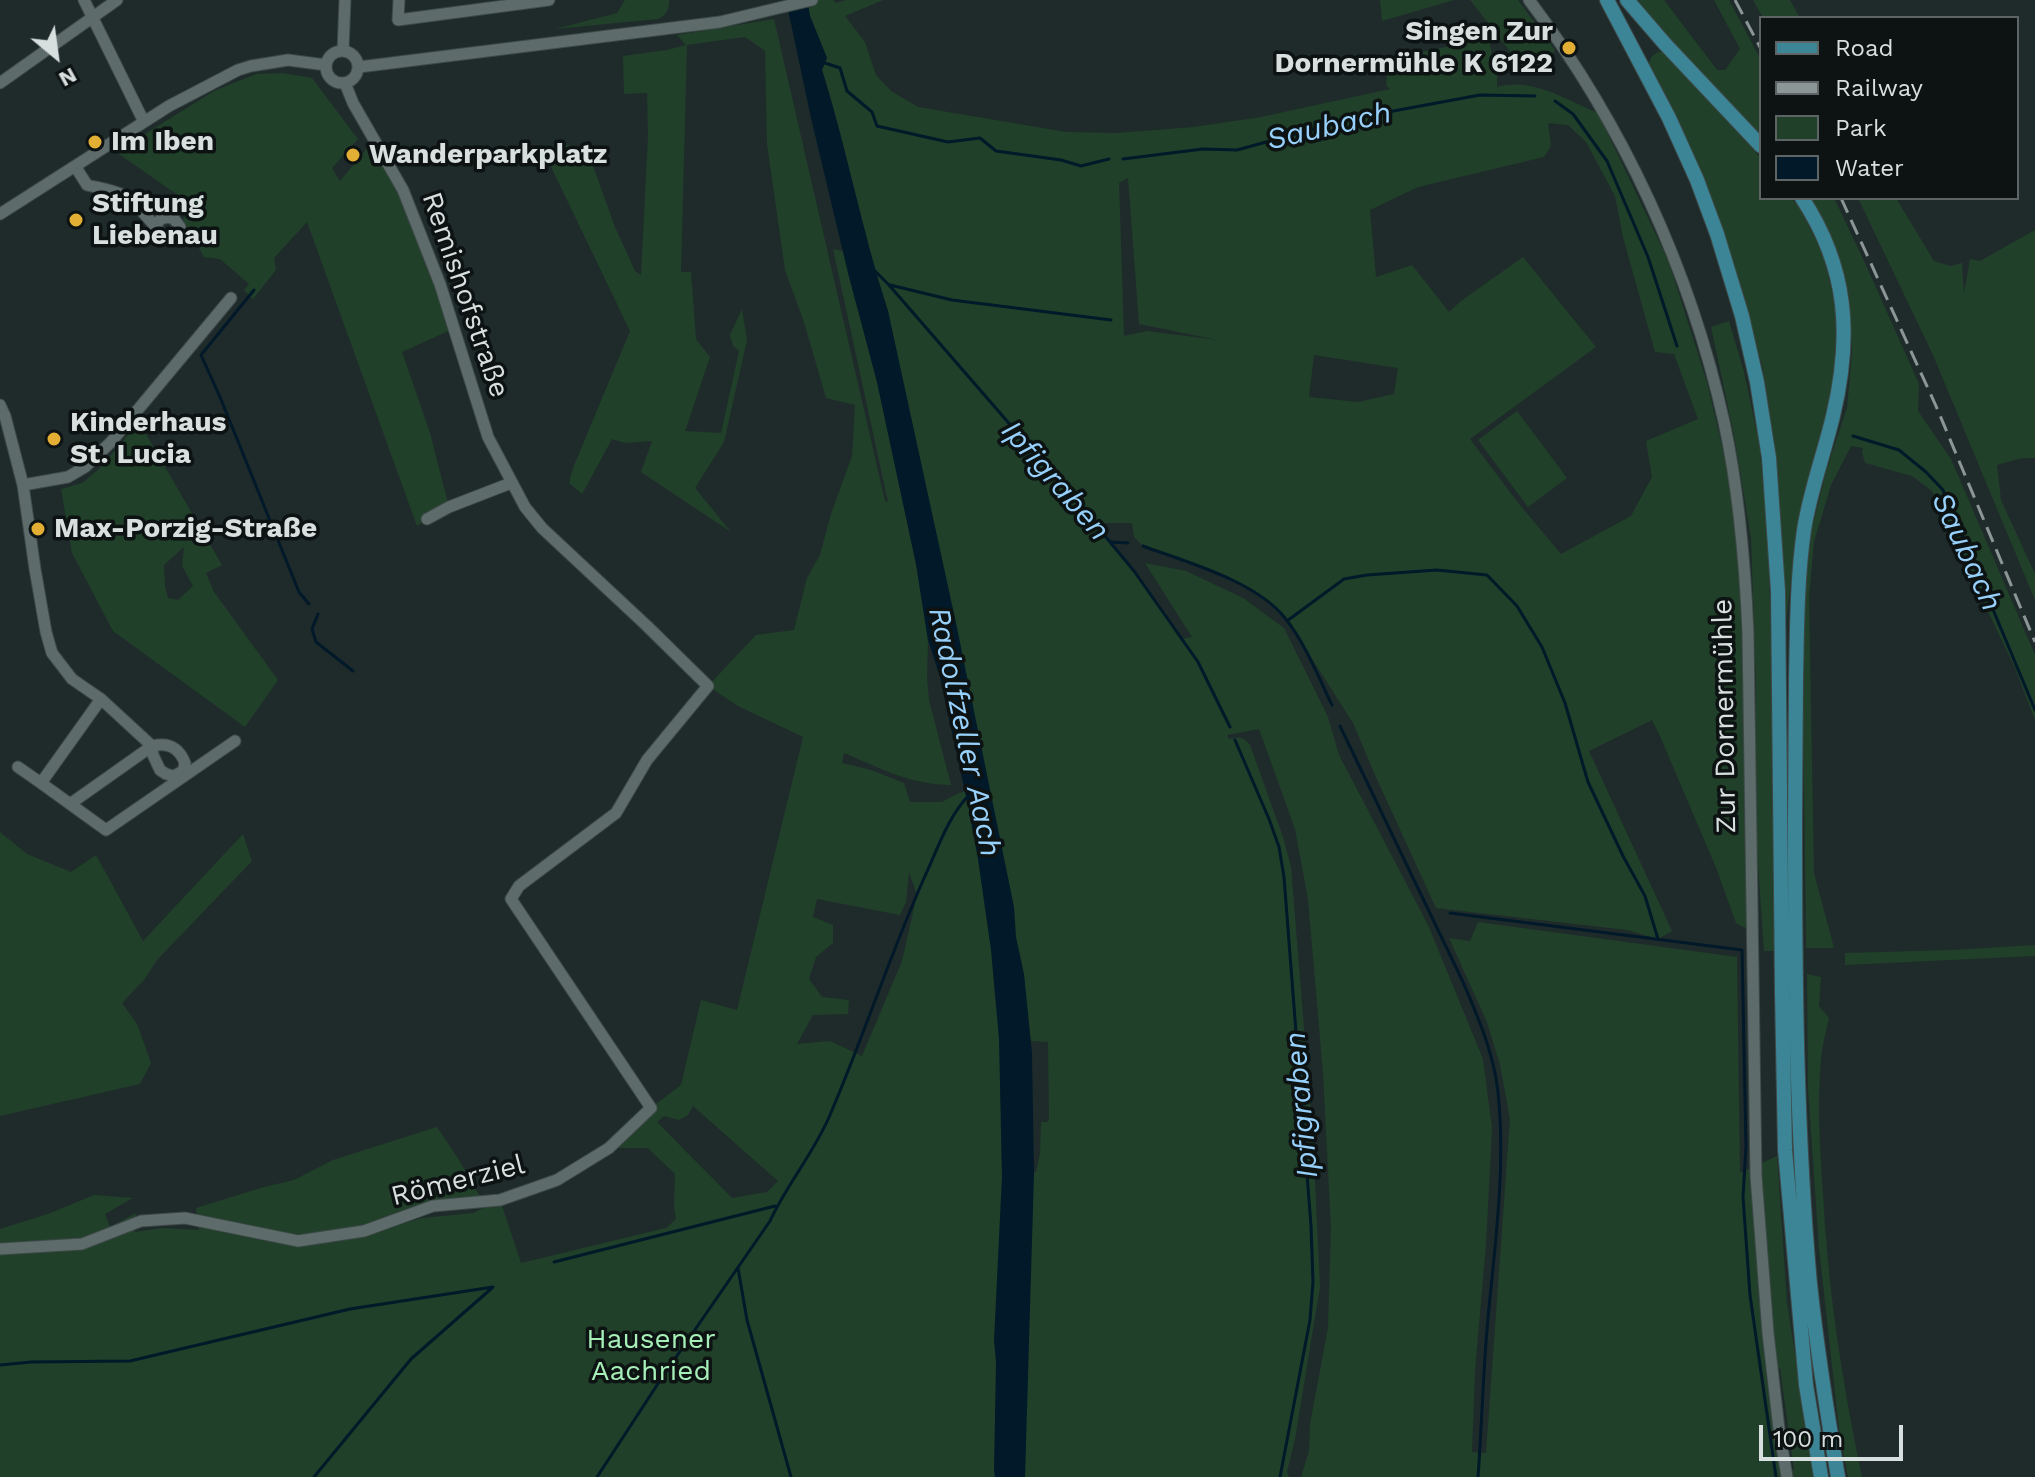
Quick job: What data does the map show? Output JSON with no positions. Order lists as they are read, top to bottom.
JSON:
{
  "streets": {
    "street": ["Remishofstraße", "Zur Dornermühle", "Römerziel"]
  },
  "crossings": [
    ["Remishofstraße", "Römerziel"]
  ],
  "water": ["Saubach", "Ipfigraben", "Radolfzeller Aach"],
  "parks": ["Hausener Aachried"],
  "places": [
    "Singen Zur Dornermühle K 6122",
    "Im Iben",
    "Wanderparkplatz",
    "Stiftung Liebenau",
    "Kinderhaus St. Lucia",
    "Max-Porzig-Straße"
  ],
  "legend": [
    "Road",
    "Railway",
    "Park",
    "Water"
  ],
  "scale_bar": "100 m",
  "north": "bottom right"
}
